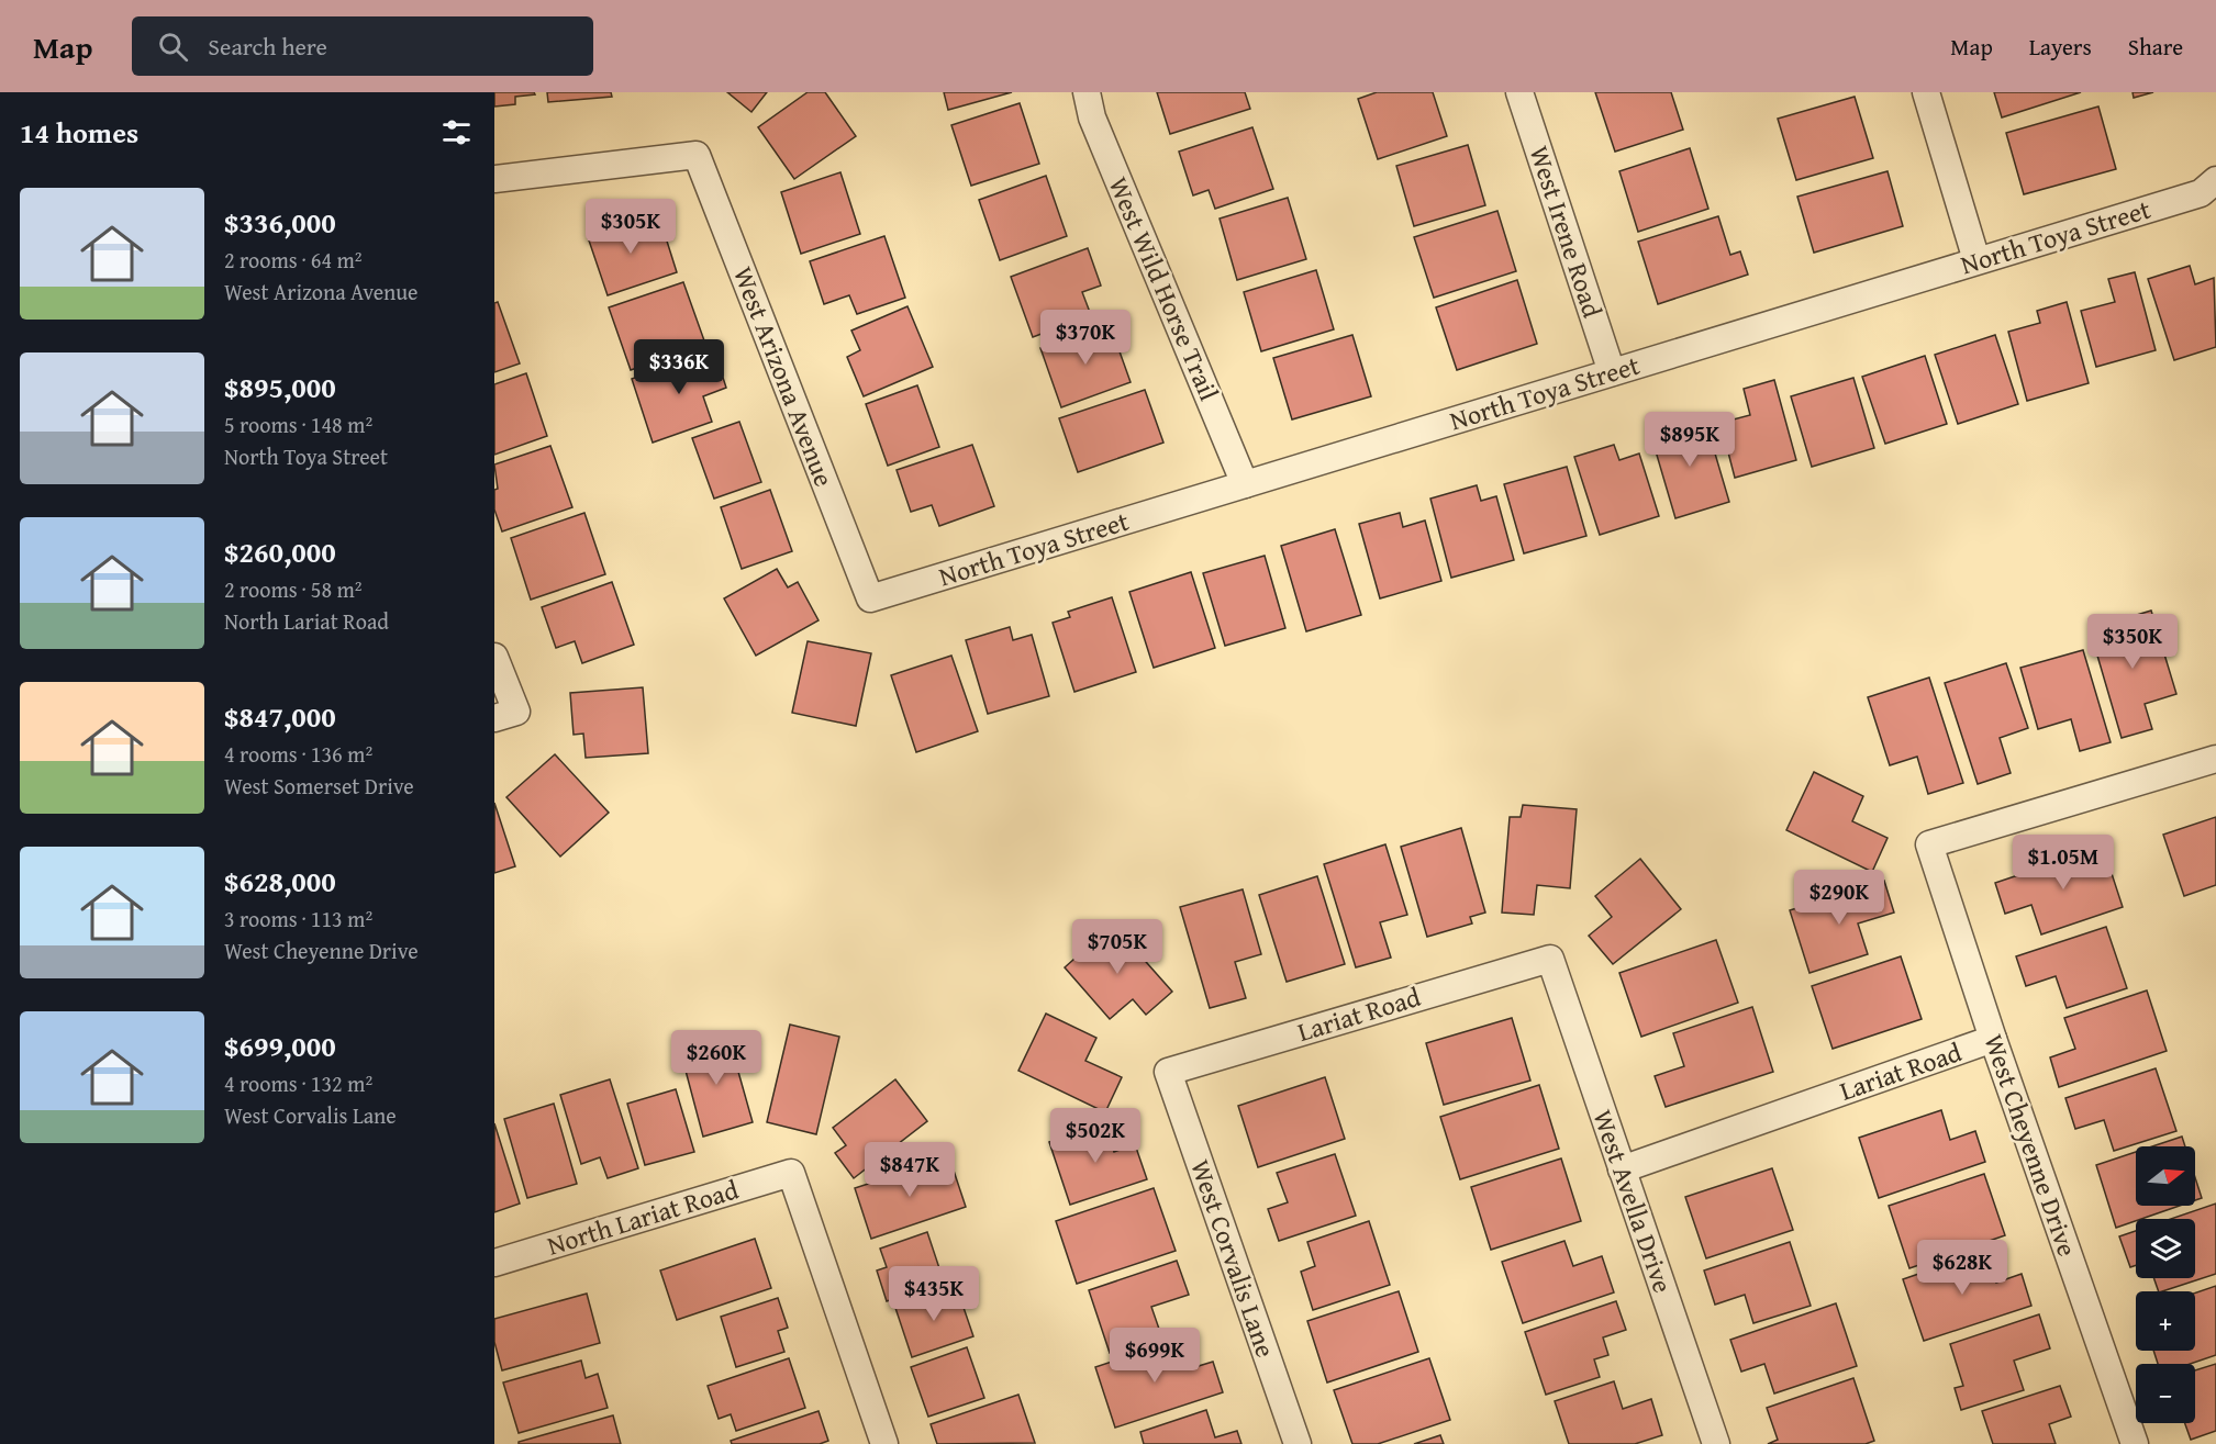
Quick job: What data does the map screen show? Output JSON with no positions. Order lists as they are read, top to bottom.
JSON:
{
  "streets": {
    "street": [
      "West Irene Road",
      "North Toya Street",
      "West Wild Horse Trail",
      "West Arizona Avenue",
      "Lariat Road",
      "West Cheyenne Drive",
      "West Avella Drive",
      "North Lariat Road",
      "West Corvalis Lane"
    ]
  },
  "crossings": [
    ["West Irene Road", "North Toya Street"],
    ["North Toya Street", "West Wild Horse Trail"],
    ["North Toya Street", "West Arizona Avenue"],
    ["Lariat Road", "West Cheyenne Drive"],
    ["Lariat Road", "West Avella Drive"],
    ["Lariat Road", "West Corvalis Lane"]
  ],
  "north": "right",
  "page": {
    "header": "Map",
    "search": "Search here",
    "nav": ["Map", "Layers", "Share"],
    "heading": "14 homes",
    "list": [
      {
        "name": "$336,000",
        "note": "2 rooms · 64 m² · West Arizona Avenue"
      },
      {
        "name": "$895,000",
        "note": "5 rooms · 148 m² · North Toya Street"
      },
      {
        "name": "$260,000",
        "note": "2 rooms · 58 m² · North Lariat Road"
      },
      {
        "name": "$847,000",
        "note": "4 rooms · 136 m² · West Somerset Drive"
      },
      {
        "name": "$628,000",
        "note": "3 rooms · 113 m² · West Cheyenne Drive"
      },
      {
        "name": "$699,000",
        "note": "4 rooms · 132 m² · West Corvalis Lane"
      }
    ],
    "price": [
      "$305K",
      "$370K",
      "$336K",
      "$895K",
      "$350K",
      "$1.05M",
      "$290K",
      "$705K",
      "$260K",
      "$502K",
      "$847K",
      "$628K",
      "$435K",
      "$699K"
    ],
    "map_buttons": ["+", "−"]
  }
}
